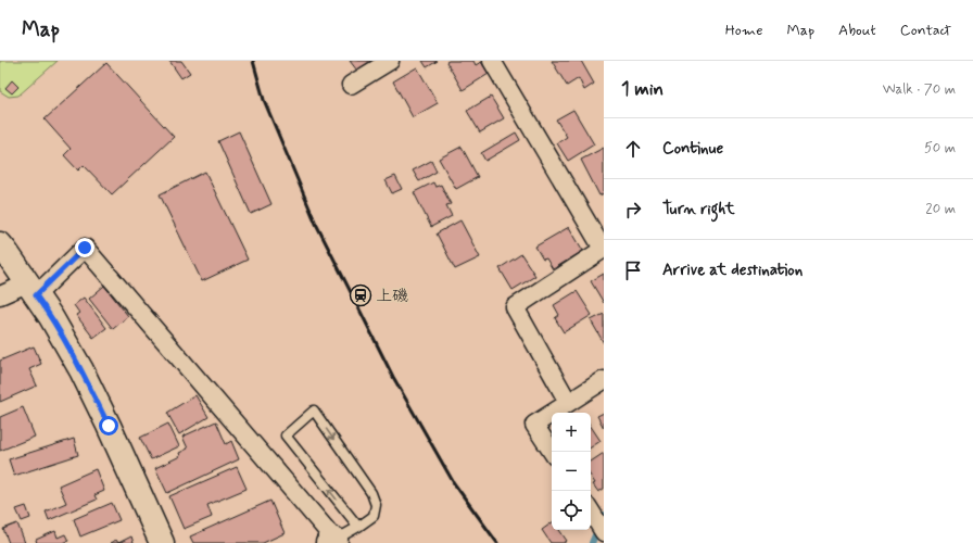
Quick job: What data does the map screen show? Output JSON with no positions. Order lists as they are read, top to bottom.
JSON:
{
  "places": {
    "station": ["上磯"]
  },
  "page": {
    "header": "Map",
    "nav": [
      "Home",
      "Map",
      "About",
      "Contact"
    ],
    "heading": ["1 min", "Walk · 70 m"],
    "list": [
      ["Continue", "50 m"],
      ["Turn right", "20 m"],
      "Arrive at destination"
    ],
    "map_buttons": ["+", "−"]
  }
}
